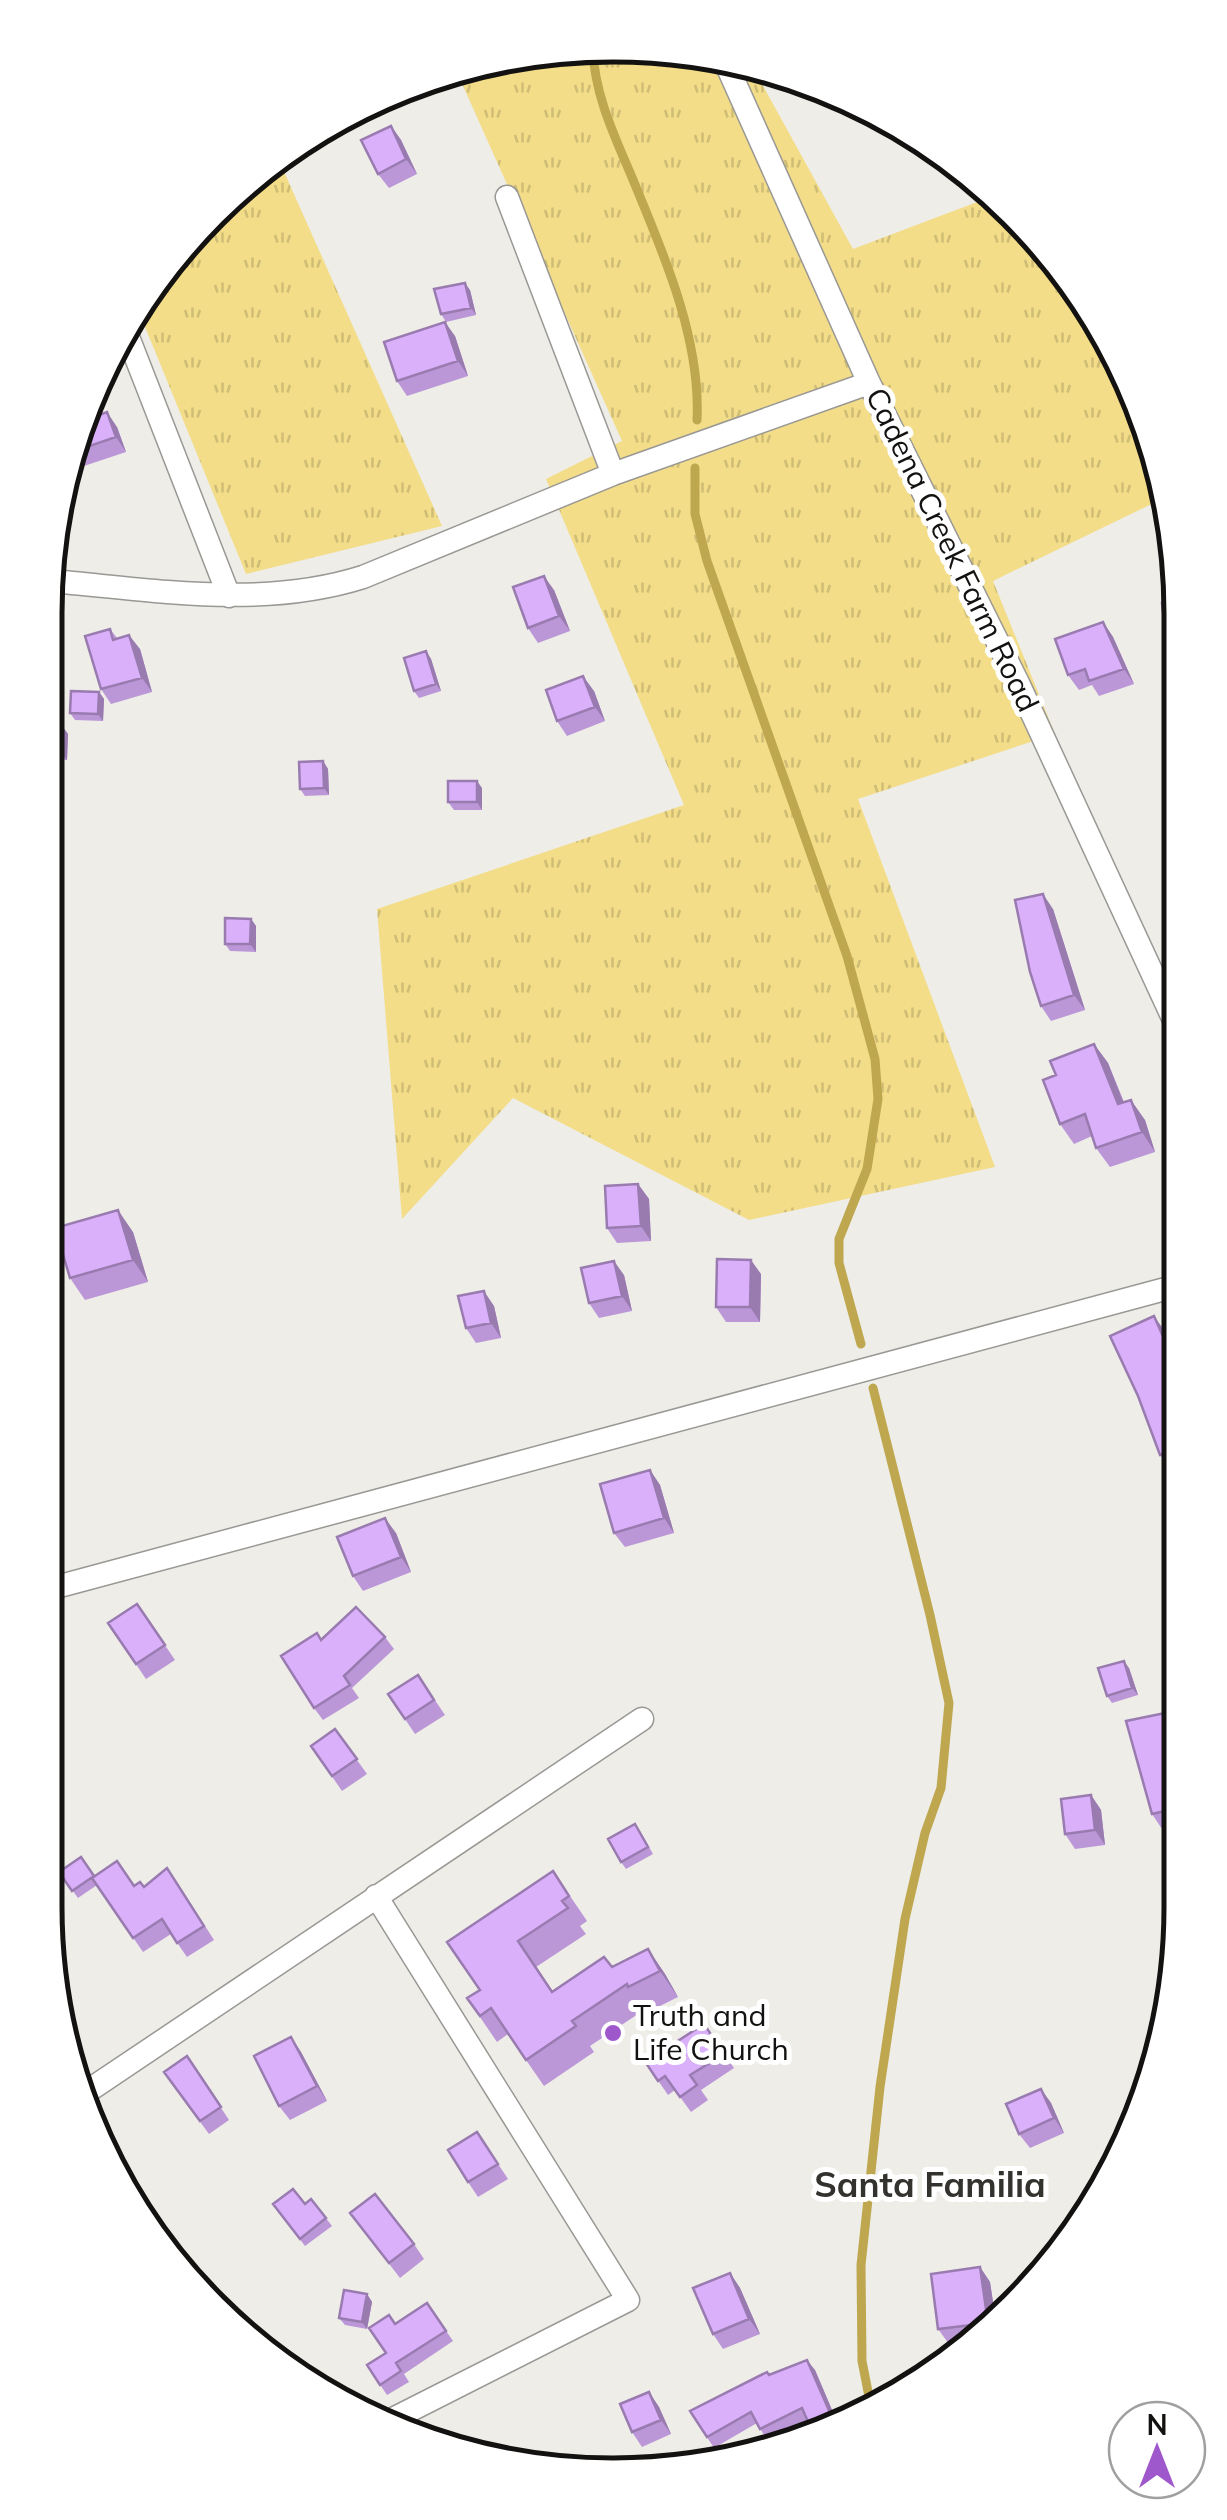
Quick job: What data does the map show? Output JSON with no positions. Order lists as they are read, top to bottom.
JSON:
{
  "streets": {
    "street": ["Cadena Creek Farm Road"]
  },
  "districts": ["Santa Familia"],
  "places": ["Truth and Life Church"],
  "north": "top"
}
